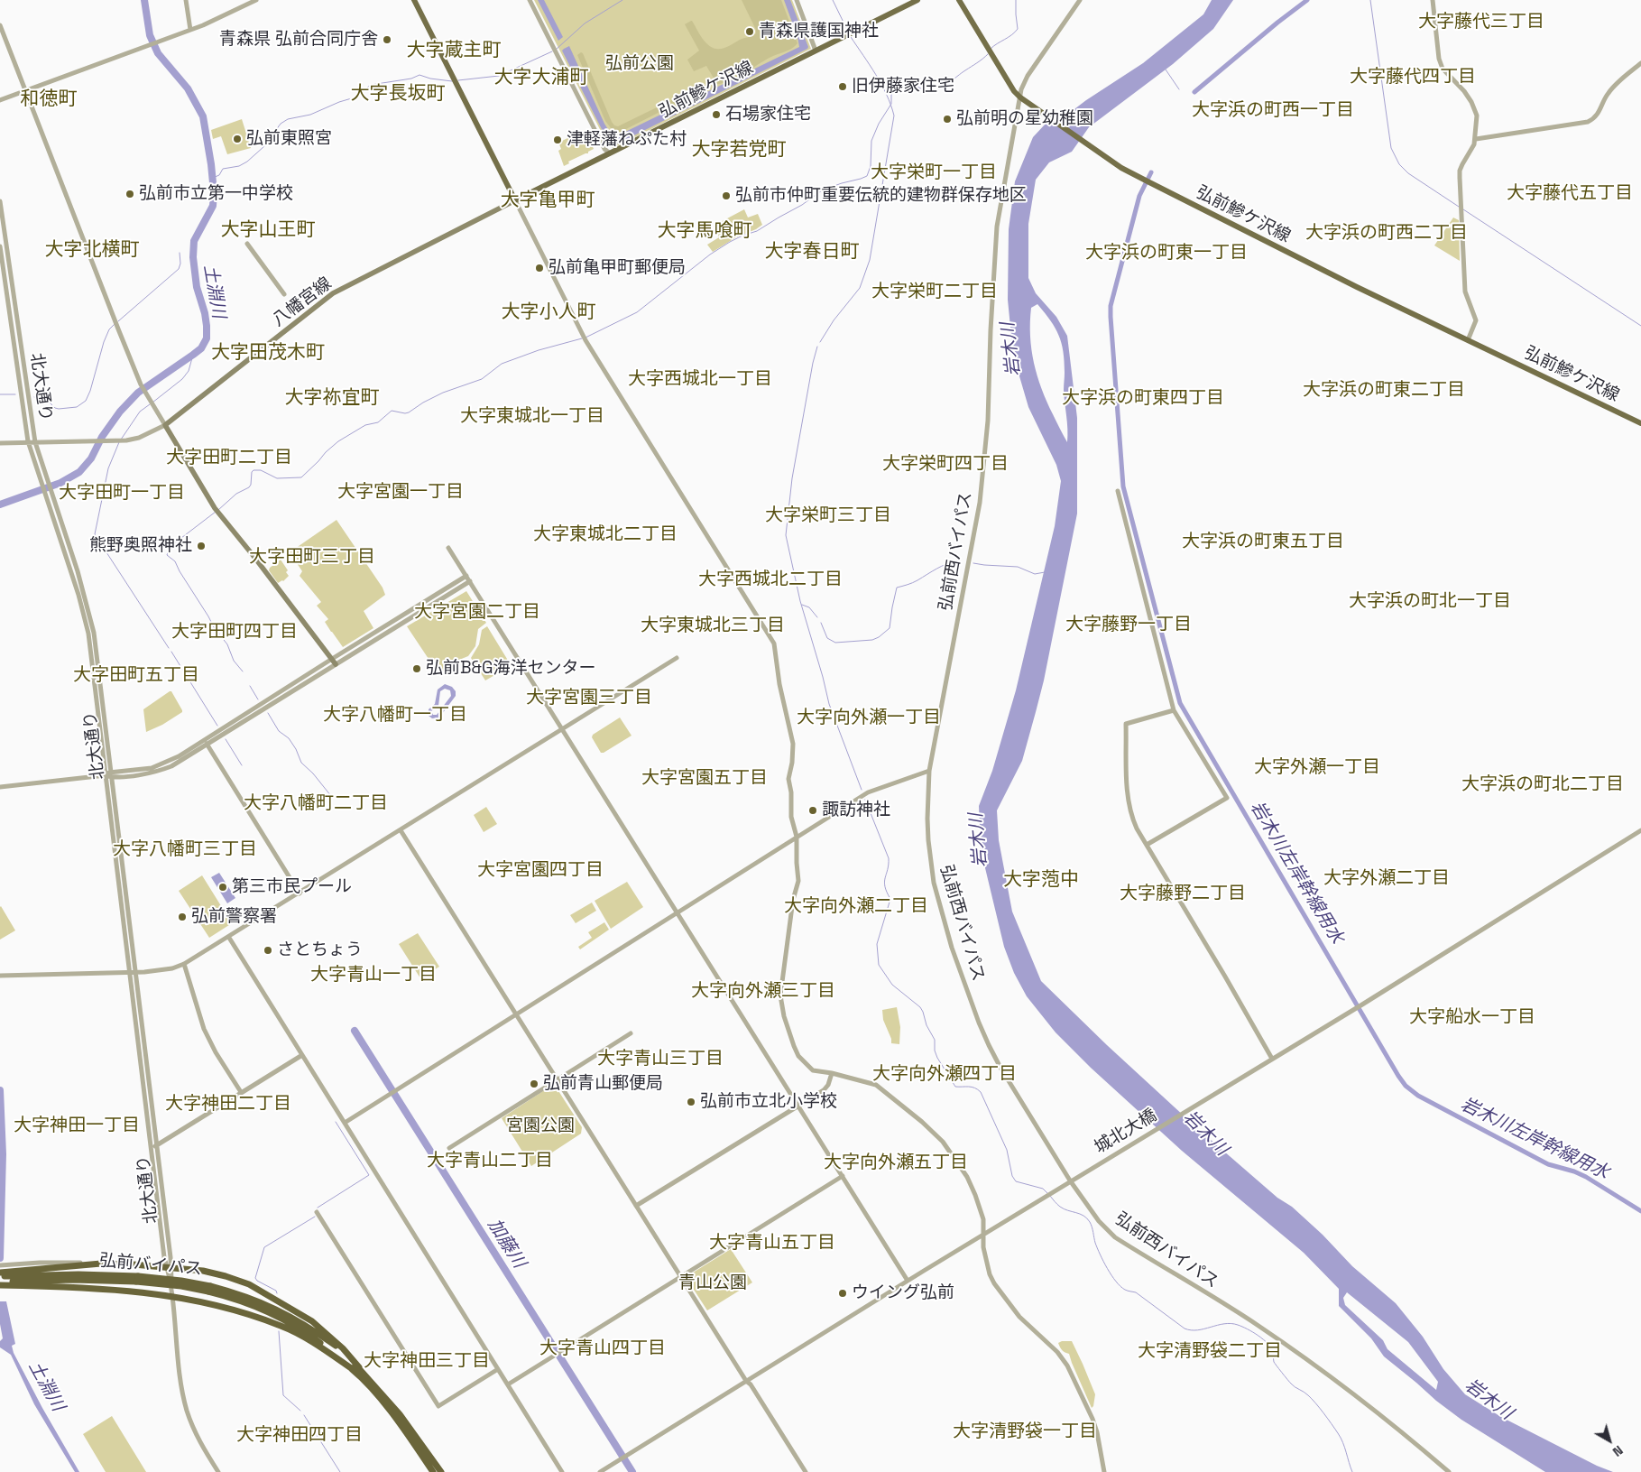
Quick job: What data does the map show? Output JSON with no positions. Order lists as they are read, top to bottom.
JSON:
{
  "streets": {
    "highway": ["弘前バイパス"],
    "main road": ["弘前鰺ケ沢線", "八幡宮線"],
    "street": ["北大通り", "弘前西バイパス", "城北大橋"]
  },
  "crossings": [
    ["弘前鰺ケ沢線", "八幡宮線"],
    ["弘前鰺ケ沢線", "弘前西バイパス"],
    ["弘前西バイパス", "城北大橋"]
  ],
  "districts": [
    "大字藤代三丁目",
    "大字蔵主町",
    "大字大浦町",
    "大字藤代四丁目",
    "大字長坂町",
    "和徳町",
    "大字浜の町西一丁目",
    "大字若党町",
    "大字栄町一丁目",
    "大字藤代五丁目",
    "大字亀甲町",
    "大字山王町",
    "大字馬喰町",
    "大字浜の町西二丁目",
    "大字北横町",
    "大字春日町",
    "大字浜の町東一丁目",
    "大字栄町二丁目",
    "大字小人町",
    "大字田茂木町",
    "大字西城北一丁目",
    "大字浜の町東二丁目",
    "大字祢宜町",
    "大字浜の町東四丁目",
    "大字東城北一丁目",
    "大字田町二丁目",
    "大字栄町四丁目",
    "大字宮園一丁目",
    "大字田町一丁目",
    "大字栄町三丁目",
    "大字東城北二丁目",
    "大字浜の町東五丁目",
    "大字田町三丁目",
    "大字西城北二丁目",
    "大字浜の町北一丁目",
    "大字宮園二丁目",
    "大字藤野一丁目",
    "大字東城北三丁目",
    "大字田町四丁目",
    "大字田町五丁目",
    "大字宮園三丁目",
    "大字八幡町一丁目",
    "大字向外瀬一丁目",
    "大字外瀬一丁目",
    "大字宮園五丁目",
    "大字浜の町北二丁目",
    "大字八幡町二丁目",
    "大字八幡町三丁目",
    "大字宮園四丁目",
    "大字外瀬二丁目",
    "大字萢中",
    "大字藤野二丁目",
    "大字向外瀬二丁目",
    "大字青山一丁目",
    "大字向外瀬三丁目",
    "大字船水一丁目",
    "大字青山三丁目",
    "大字向外瀬四丁目",
    "大字神田二丁目",
    "大字神田一丁目",
    "大字青山二丁目",
    "大字向外瀬五丁目",
    "大字青山五丁目",
    "大字青山四丁目",
    "大字清野袋二丁目",
    "大字神田三丁目",
    "大字清野袋一丁目",
    "大字神田四丁目"
  ],
  "water": [
    "土淵川",
    "岩木川",
    "岩木川左岸幹線用水",
    "加藤川"
  ],
  "parks": ["弘前公園", "宮園公園", "青山公園"],
  "places": [
    "青森県護国神社",
    "青森県 弘前合同庁舎",
    "旧伊藤家住宅",
    "石場家住宅",
    "弘前明の星幼稚園",
    "弘前東照宮",
    "津軽藩ねぷた村",
    "弘前市立第一中学校",
    "弘前市仲町重要伝統的建物群保存地区",
    "弘前亀甲町郵便局",
    "熊野奥照神社",
    "弘前B&G海洋センター",
    "諏訪神社",
    "第三市民プール",
    "弘前警察署",
    "さとちょう",
    "弘前青山郵便局",
    "弘前市立北小学校",
    "ウイング弘前"
  ],
  "north": "bottom right"
}
